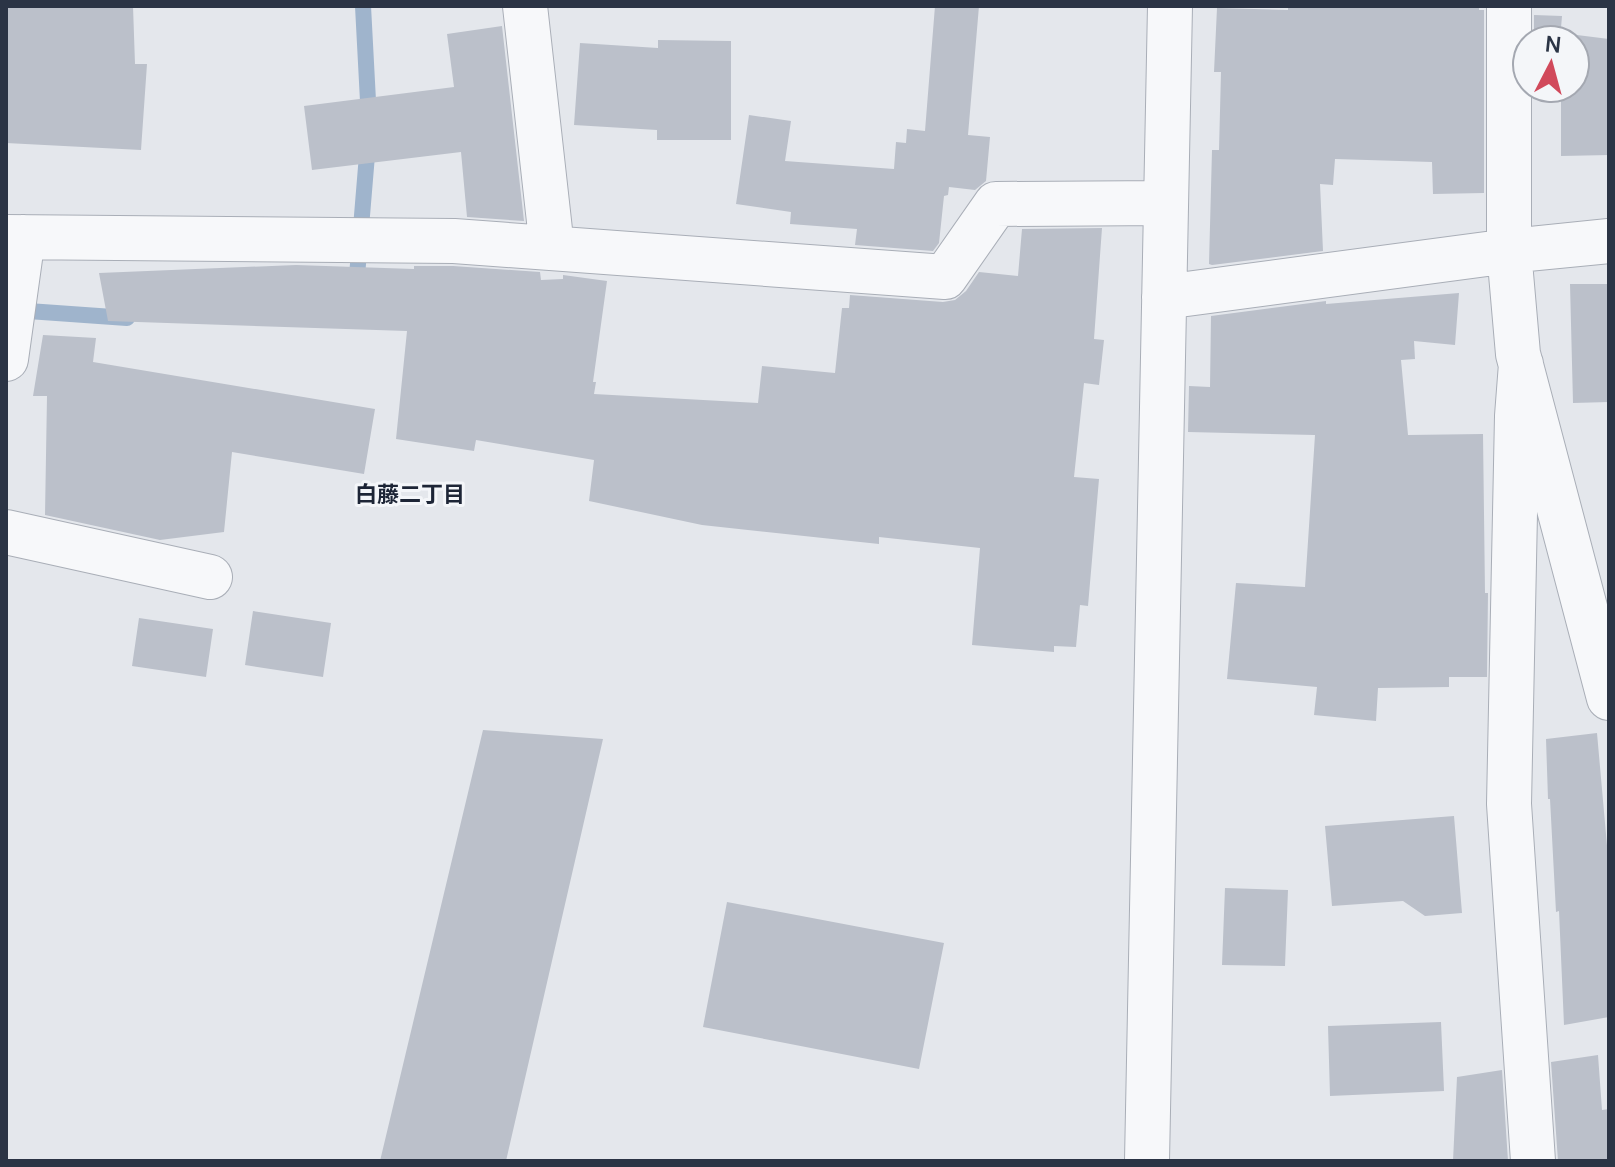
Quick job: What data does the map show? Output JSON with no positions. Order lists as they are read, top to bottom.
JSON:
{
  "districts": ["白藤二丁目"],
  "north": "top"
}
